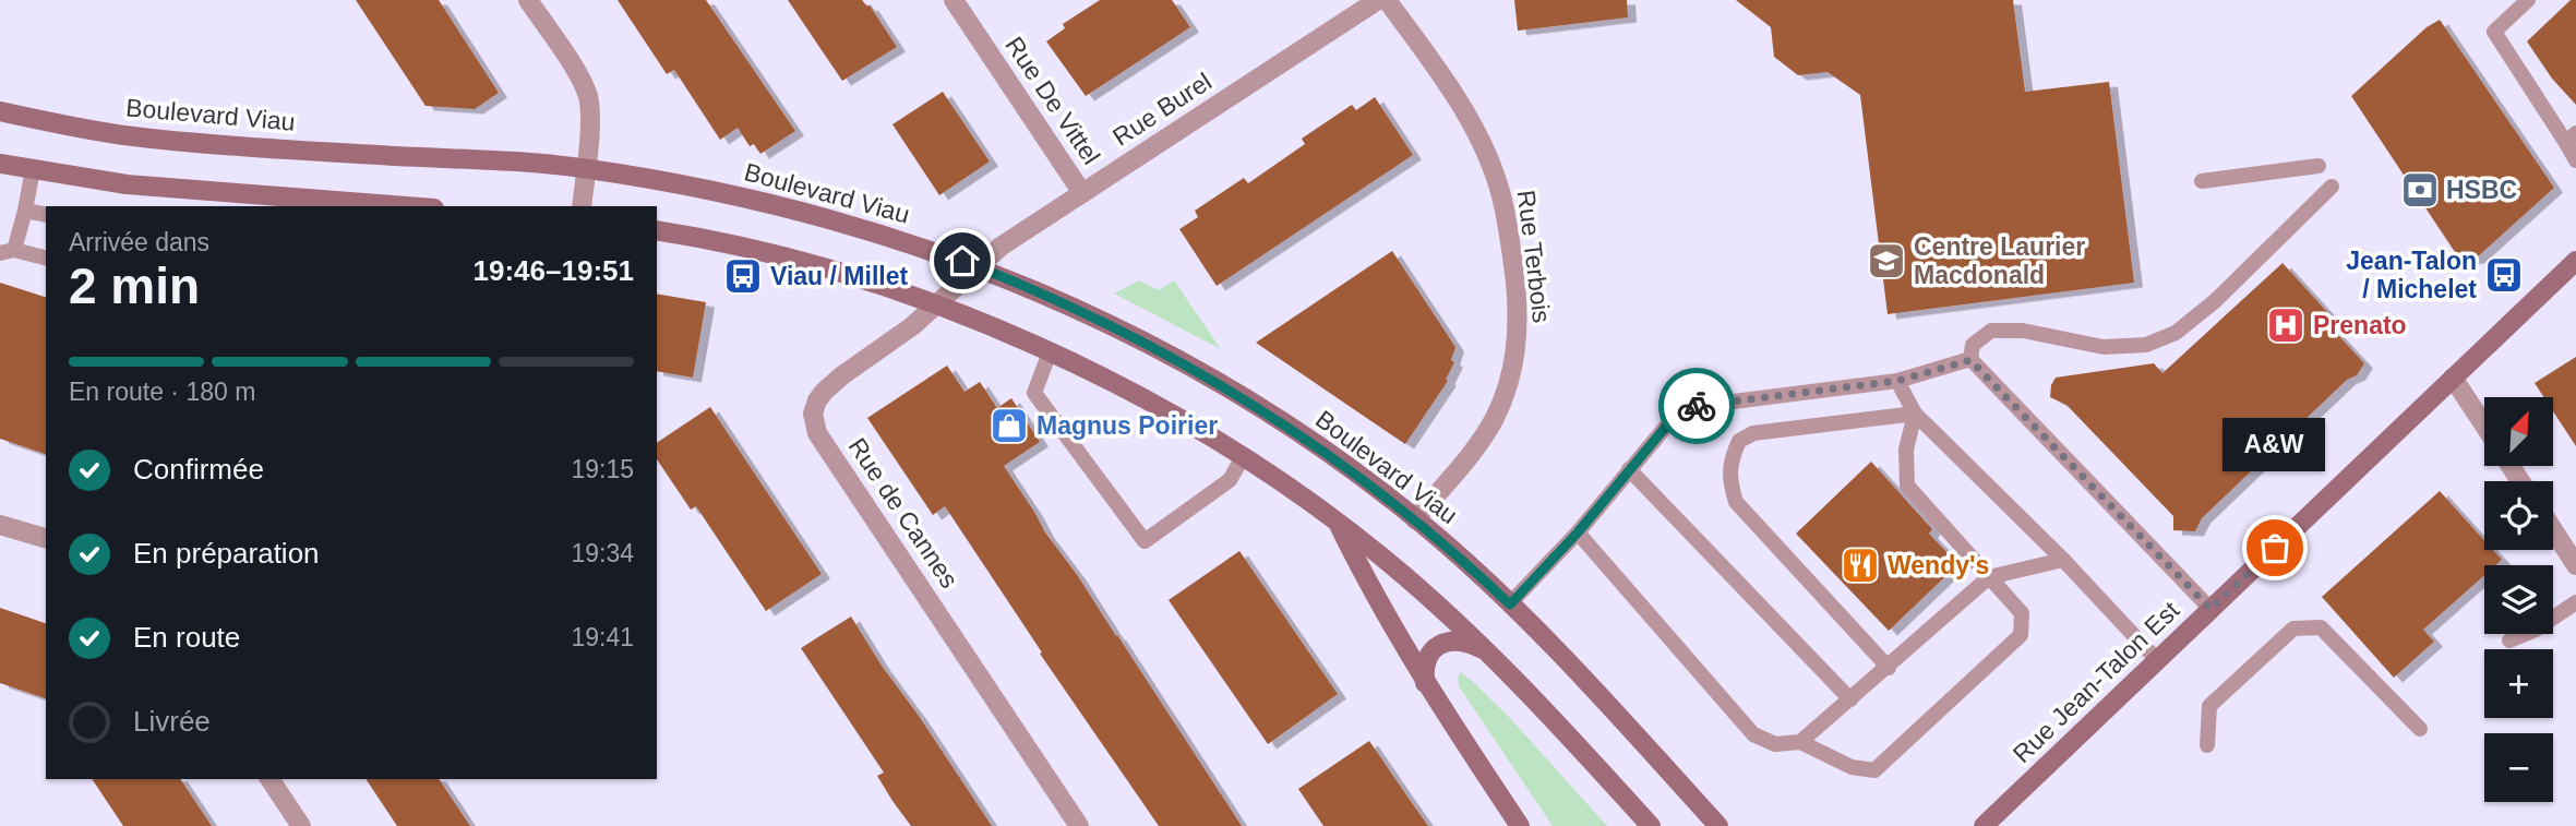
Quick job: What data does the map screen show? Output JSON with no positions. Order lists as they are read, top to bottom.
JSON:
{
  "streets": {
    "main road": ["Boulevard Viau", "Rue Jean-Talon Est"],
    "street": [
      "Rue De Vittel",
      "Rue Burel",
      "Rue Terbois",
      "Rue de Cannes"
    ]
  },
  "crossings": [
    ["Rue De Vittel", "Rue Burel"],
    ["Rue Burel", "Boulevard Viau"],
    ["Rue Burel", "Rue de Cannes"],
    ["Boulevard Viau", "Rue Terbois"],
    ["Boulevard Viau", "Rue de Cannes"]
  ],
  "places": {
    "bank": ["HSBC"],
    "school or university": ["Centre Laurier Macdonald"],
    "bus stop": ["Jean-Talon / Michelet", "Viau / Millet"],
    "hospital": ["Prenato"],
    "shop": ["Magnus Poirier"],
    "other": ["A&W"],
    "restaurant": ["Wendy's"]
  },
  "north": "top right",
  "page": {
    "heading": ["2 min", "Arrivée dans", "19:46–19:51"],
    "bar": "En route · 180 m",
    "map_buttons": ["+", "−"],
    "bubble": "A&W",
    "list": [
      ["Confirmée", "19:15"],
      ["En préparation", "19:34"],
      ["En route", "19:41"],
      "Livrée"
    ]
  }
}
